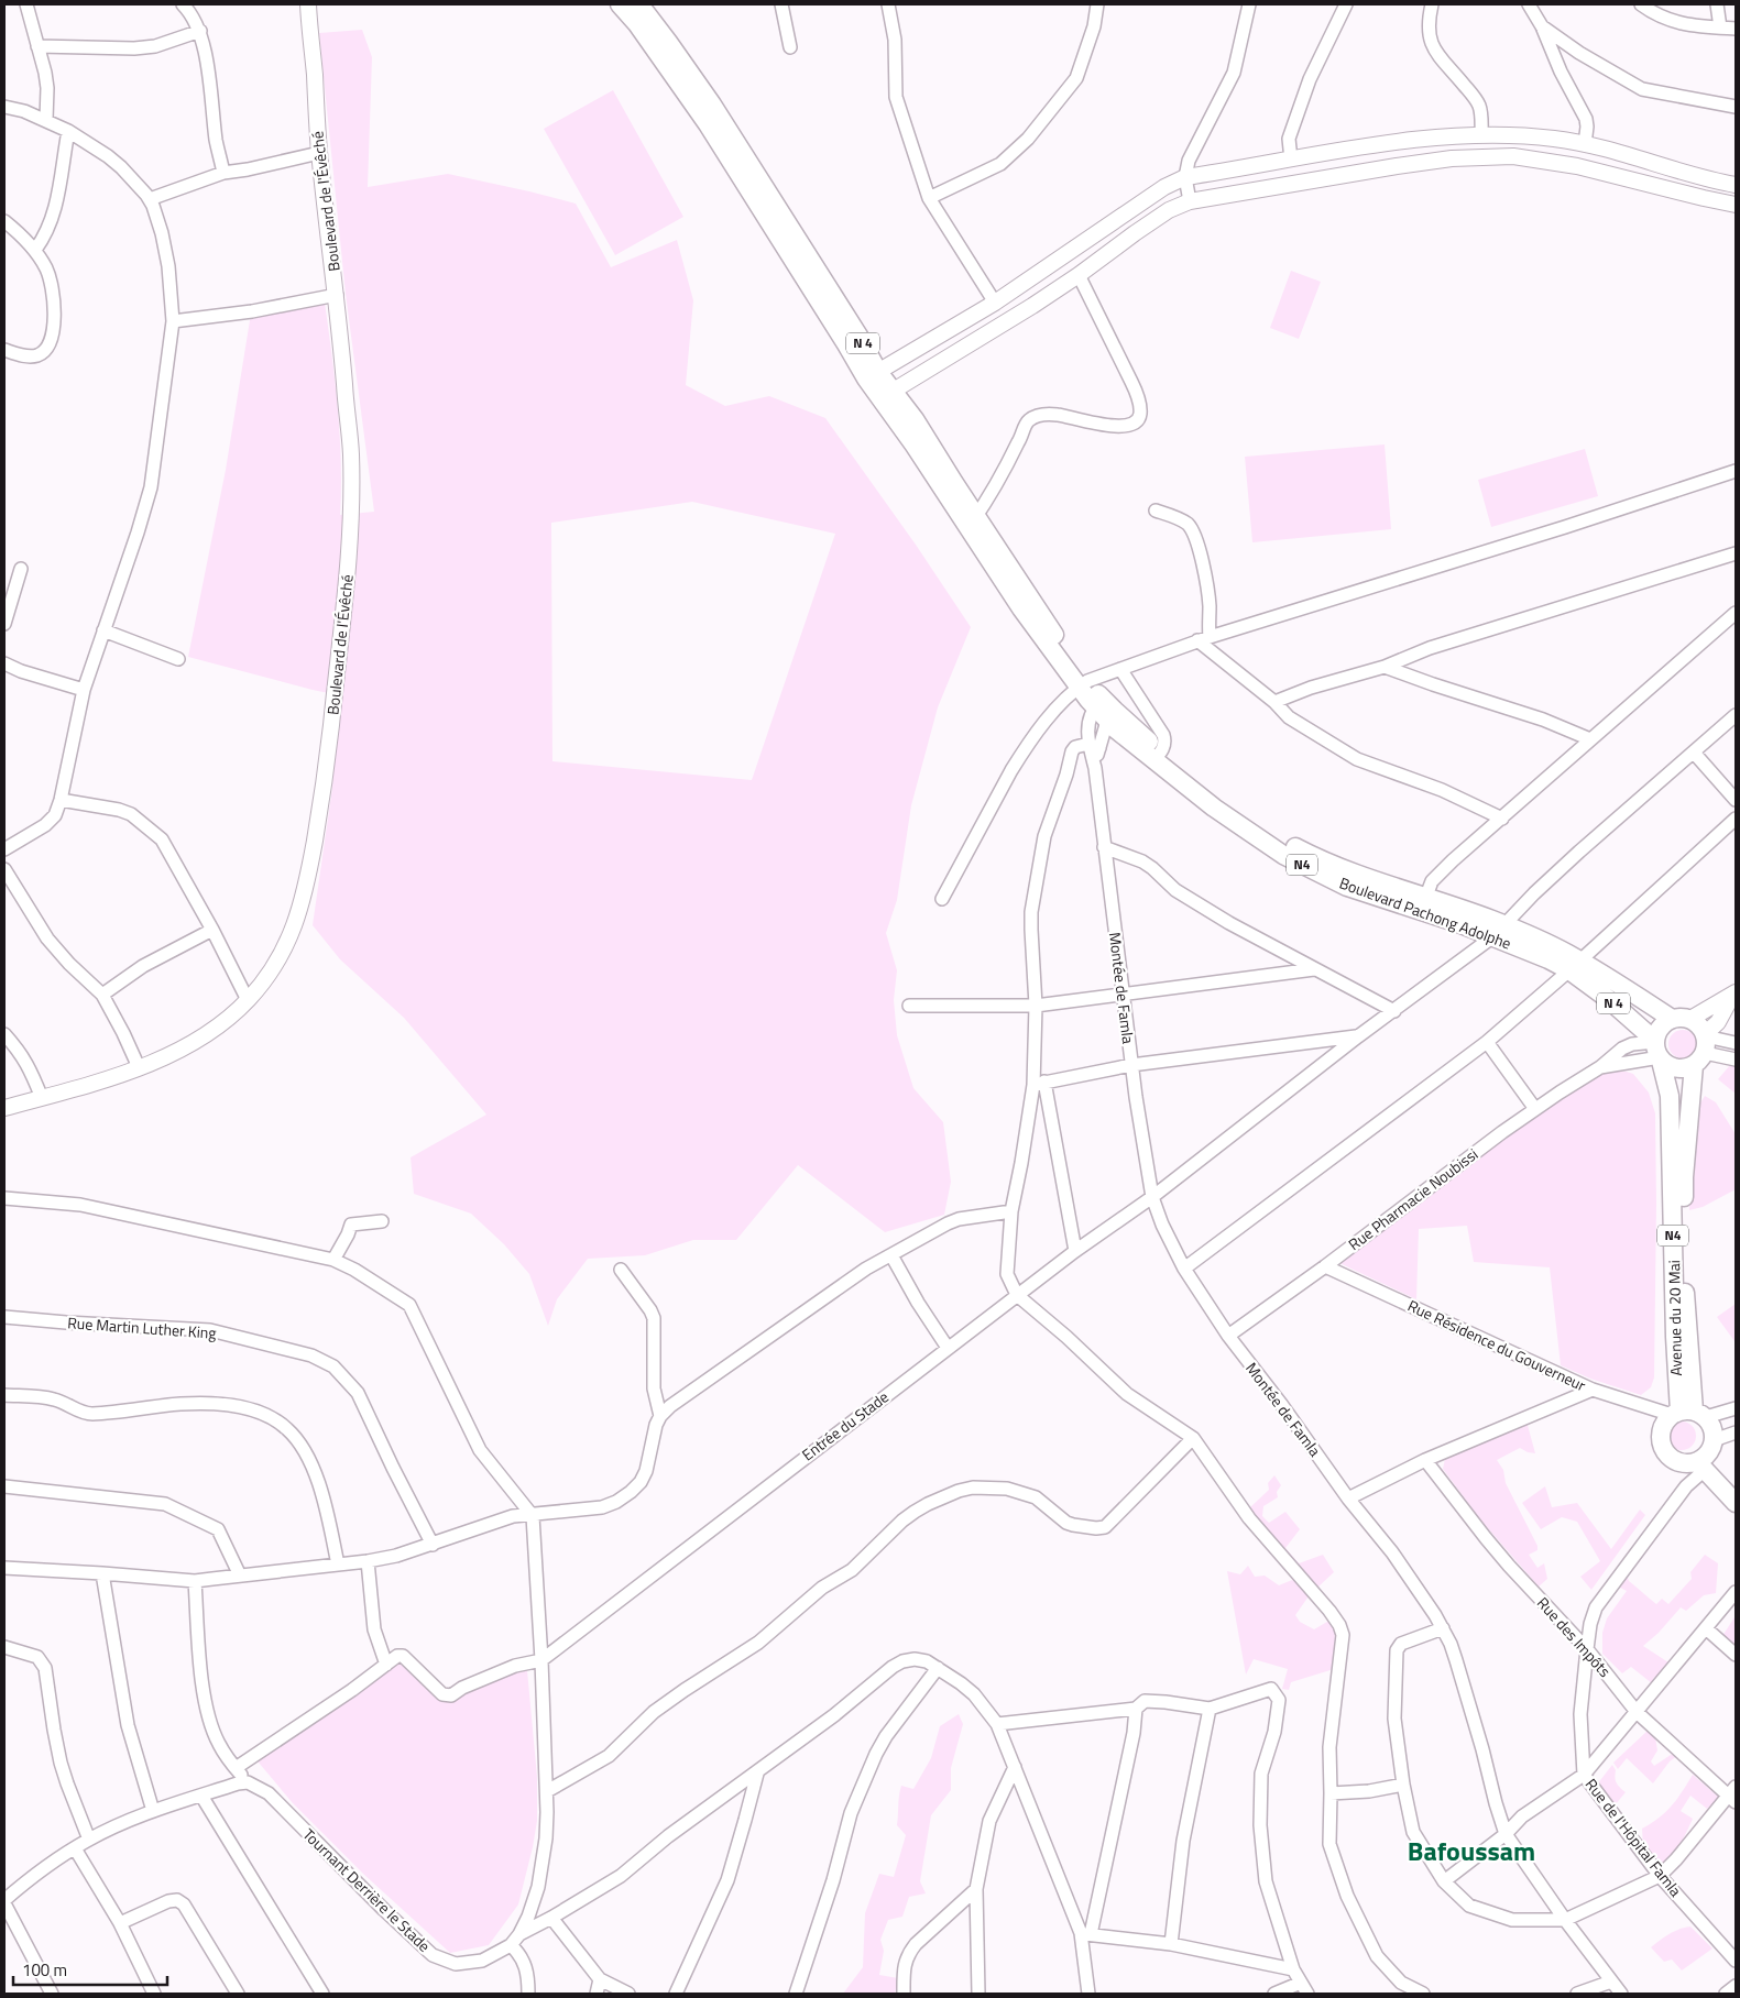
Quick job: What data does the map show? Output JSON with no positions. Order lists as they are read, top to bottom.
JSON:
{
  "streets": {
    "highway": [
      "N 4",
      "N4",
      "Boulevard Pachong Adolphe",
      "Avenue du 20 Mai"
    ],
    "main road": ["Boulevard de l'Évêché"],
    "street": [
      "Montée de Famla",
      "Rue Pharmacie Noubissi",
      "Rue Martin Luther King",
      "Rue Résidence du Gouverneur",
      "Entrée du Stade",
      "Rue des Impôts",
      "Rue de l'Hôpital Famla",
      "Tournant Derrière le Stade"
    ]
  },
  "crossings": [
    ["N 4", "Boulevard Pachong Adolphe"],
    ["N 4", "Rue Pharmacie Noubissi"],
    ["N 4", "Avenue du 20 Mai"],
    ["Boulevard Pachong Adolphe", "Montée de Famla"],
    ["Boulevard Pachong Adolphe", "Entrée du Stade"],
    ["Montée de Famla", "Rue Pharmacie Noubissi"],
    ["Montée de Famla", "Entrée du Stade"],
    ["Rue Pharmacie Noubissi", "Avenue du 20 Mai"],
    ["Rue Pharmacie Noubissi", "Rue Résidence du Gouverneur"],
    ["Avenue du 20 Mai", "Rue Résidence du Gouverneur"],
    ["Avenue du 20 Mai", "Rue de l'Hôpital Famla"],
    ["Rue Résidence du Gouverneur", "Rue de l'Hôpital Famla"],
    ["Entrée du Stade", "Tournant Derrière le Stade"],
    ["Rue des Impôts", "Rue de l'Hôpital Famla"]
  ],
  "districts": ["Bafoussam"],
  "scale_bar": "100 m"
}
